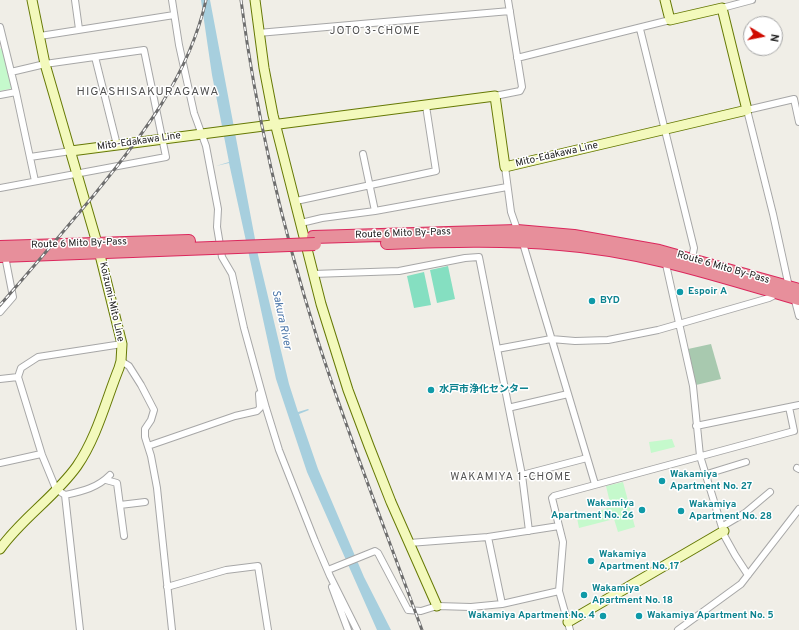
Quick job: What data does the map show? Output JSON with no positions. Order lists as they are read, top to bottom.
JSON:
{
  "streets": {
    "highway": ["Route 6 Mito By-Pass"],
    "main road": ["Mito-Edakawa Line", "Koizumi-Mito Line"]
  },
  "crossings": [
    ["Mito-Edakawa Line", "Koizumi-Mito Line"],
    ["Route 6 Mito By-Pass", "Koizumi-Mito Line"]
  ],
  "districts": ["JOTO 3-CHOME", "HIGASHISAKURAGAWA", "WAKAMIYA 1-CHOME"],
  "water": ["Sakura River"],
  "places": [
    "Espoir A",
    "BYD",
    "水戸市浄化センター",
    "Wakamiya Apartment No. 27",
    "Wakamiya Apartment No. 26",
    "Wakamiya Apartment No. 28",
    "Wakamiya Apartment No. 17",
    "Wakamiya Apartment No. 18",
    "Wakamiya Apartment No. 4",
    "Wakamiya Apartment No. 5"
  ],
  "north": "right"
}
